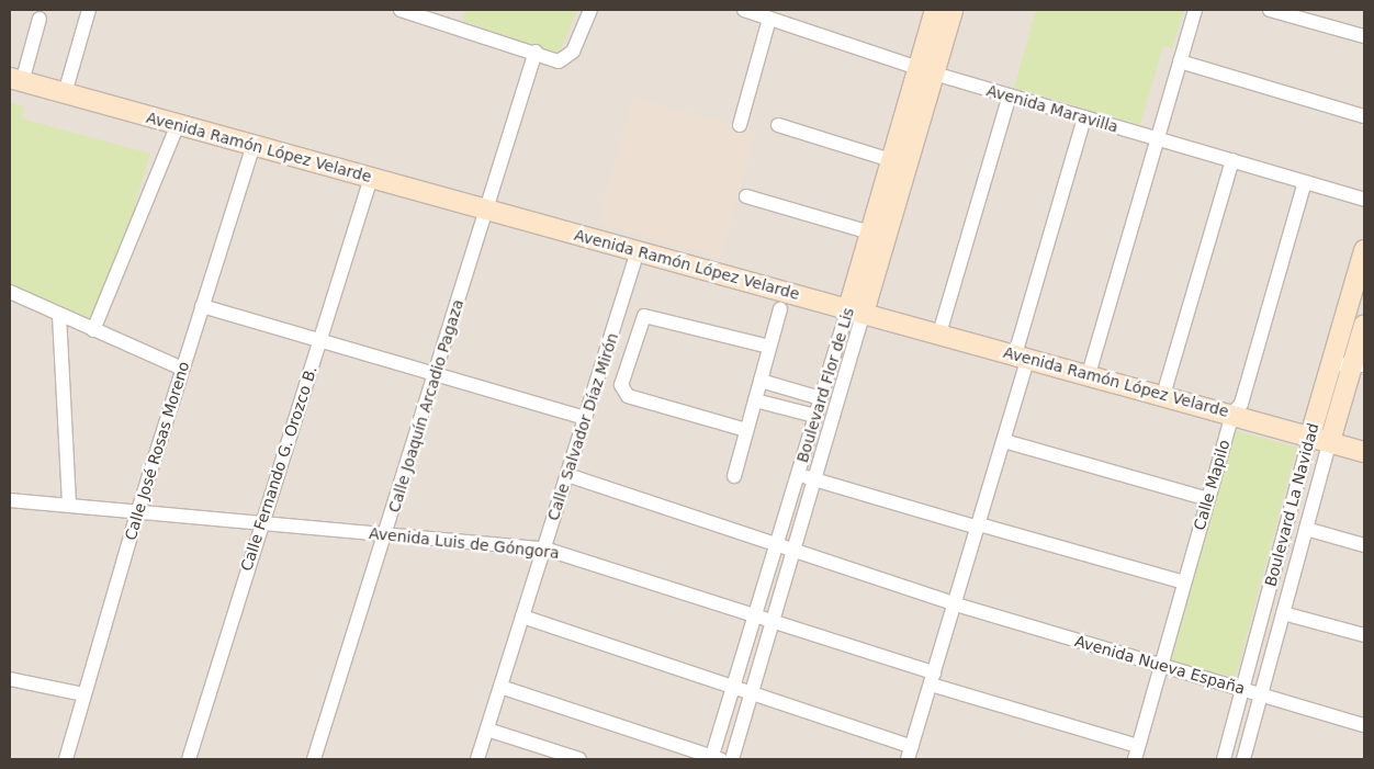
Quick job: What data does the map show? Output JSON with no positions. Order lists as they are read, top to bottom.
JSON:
{
  "streets": {
    "street": [
      "Avenida Maravilla",
      "Avenida Ramón López Velarde",
      "Boulevard Flor de Lis",
      "Calle Joaquín Arcadio Pagaza",
      "Calle Salvador Díaz Mirón",
      "Calle José Rosas Moreno",
      "Calle Fernando G. Orozco B.",
      "Calle Mapilo",
      "Boulevard La Navidad",
      "Avenida Luis de Góngora",
      "Avenida Nueva España"
    ]
  },
  "crossings": [
    ["Avenida Maravilla", "Boulevard Flor de Lis"],
    ["Avenida Maravilla", "Calle Mapilo"],
    ["Avenida Ramón López Velarde", "Boulevard Flor de Lis"],
    ["Avenida Ramón López Velarde", "Calle Joaquín Arcadio Pagaza"],
    ["Avenida Ramón López Velarde", "Calle Salvador Díaz Mirón"],
    ["Avenida Ramón López Velarde", "Calle José Rosas Moreno"],
    ["Avenida Ramón López Velarde", "Calle Fernando G. Orozco B."],
    ["Avenida Ramón López Velarde", "Calle Mapilo"],
    ["Avenida Ramón López Velarde", "Boulevard La Navidad"],
    ["Boulevard Flor de Lis", "Avenida Luis de Góngora"],
    ["Boulevard Flor de Lis", "Avenida Nueva España"],
    ["Calle Joaquín Arcadio Pagaza", "Avenida Luis de Góngora"],
    ["Calle Salvador Díaz Mirón", "Avenida Luis de Góngora"],
    ["Calle Salvador Díaz Mirón", "Avenida Nueva España"],
    ["Calle José Rosas Moreno", "Avenida Luis de Góngora"],
    ["Calle Fernando G. Orozco B.", "Avenida Luis de Góngora"],
    ["Calle Mapilo", "Avenida Luis de Góngora"],
    ["Calle Mapilo", "Avenida Nueva España"],
    ["Boulevard La Navidad", "Avenida Nueva España"]
  ]
}
